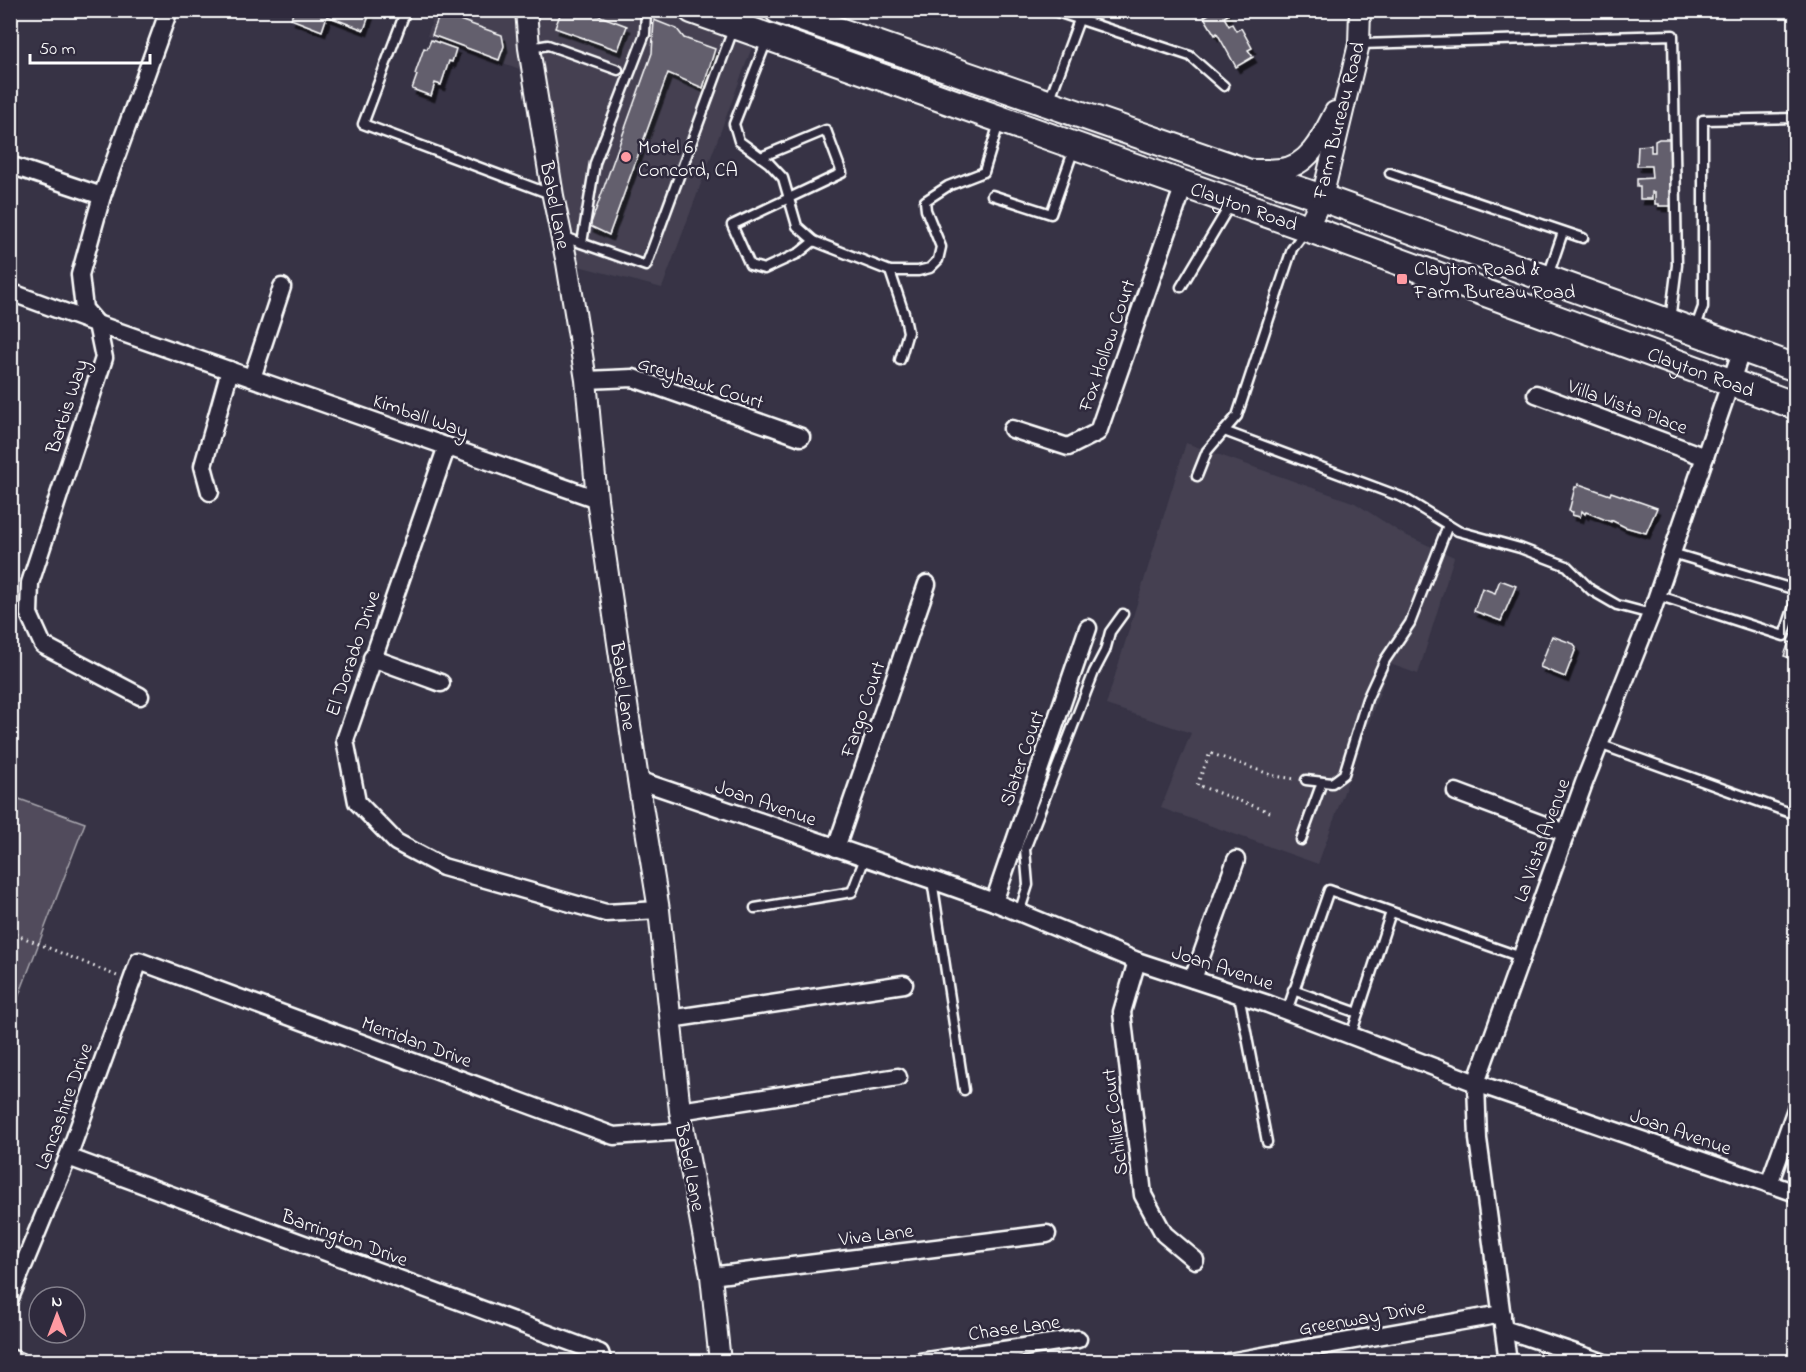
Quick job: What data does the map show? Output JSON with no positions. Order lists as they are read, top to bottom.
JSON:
{
  "streets": {
    "main road": ["Clayton Road"],
    "street": [
      "Farm Bureau Road",
      "Babel Lane",
      "Fox Hollow Court",
      "Greyhawk Court",
      "Barbis Way",
      "Villa Vista Place",
      "Kimball Way",
      "El Dorado Drive",
      "Fargo Court",
      "Slater Court",
      "Joan Avenue",
      "La Vista Avenue",
      "Merridan Drive",
      "Lancashire Drive",
      "Schiller Court",
      "Viva Lane",
      "Barrington Drive",
      "Greenway Drive",
      "Chase Lane"
    ]
  },
  "crossings": [
    ["Farm Bureau Road", "Clayton Road"],
    ["Babel Lane", "Greyhawk Court"],
    ["Babel Lane", "Kimball Way"],
    ["Babel Lane", "El Dorado Drive"],
    ["Babel Lane", "Joan Avenue"],
    ["Babel Lane", "Merridan Drive"],
    ["Babel Lane", "Viva Lane"],
    ["Clayton Road", "Fox Hollow Court"],
    ["Clayton Road", "La Vista Avenue"],
    ["Barbis Way", "Kimball Way"],
    ["Villa Vista Place", "La Vista Avenue"],
    ["Kimball Way", "El Dorado Drive"],
    ["Fargo Court", "Joan Avenue"],
    ["Slater Court", "Joan Avenue"],
    ["Joan Avenue", "La Vista Avenue"],
    ["Joan Avenue", "Schiller Court"],
    ["La Vista Avenue", "Greenway Drive"],
    ["Merridan Drive", "Lancashire Drive"],
    ["Lancashire Drive", "Barrington Drive"]
  ],
  "places": {
    "other": ["Motel 6 Concord, CA"],
    "transit": ["Clayton Road & Farm Bureau Road"]
  },
  "scale_bar": "50 m",
  "north": "top"
}
